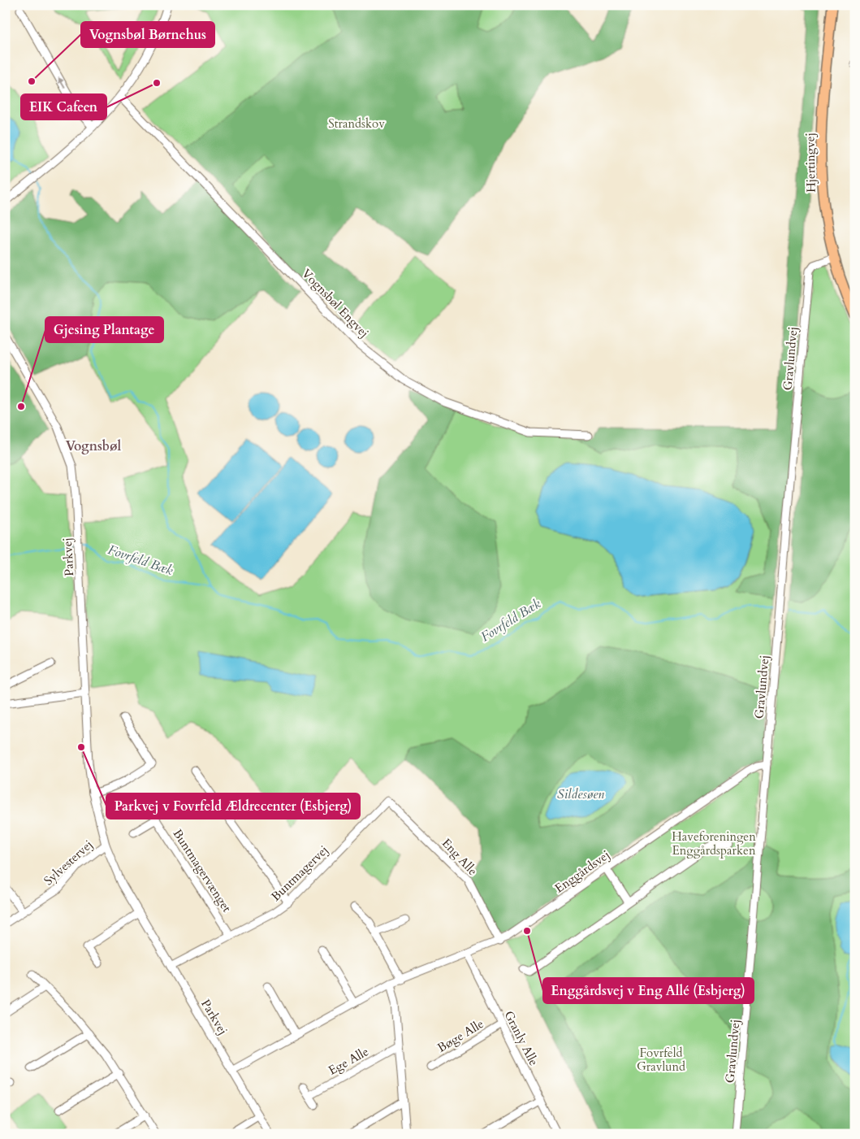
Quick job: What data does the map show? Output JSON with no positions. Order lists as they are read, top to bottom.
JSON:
{
  "streets": {
    "main road": ["Hjertingvej"],
    "street": [
      "Vognsbøl Engvej",
      "Gravlundvej",
      "Parkvej",
      "Eng Alle",
      "Sylvestervej",
      "Buntmagervænget",
      "Enggårdsvej",
      "Buntmagervej",
      "Bøge Alle",
      "Granly Alle",
      "Ege Alle"
    ]
  },
  "crossings": [
    ["Hjertingvej", "Gravlundvej"],
    ["Gravlundvej", "Enggårdsvej"],
    ["Parkvej", "Sylvestervej"],
    ["Parkvej", "Enggårdsvej"],
    ["Parkvej", "Buntmagervej"],
    ["Eng Alle", "Enggårdsvej"],
    ["Eng Alle", "Buntmagervej"],
    ["Buntmagervænget", "Buntmagervej"],
    ["Enggårdsvej", "Granly Alle"],
    ["Bøge Alle", "Granly Alle"]
  ],
  "districts": ["Vognsbøl"],
  "water": ["Fovrfeld Bæk", "Sildesøen"],
  "parks": ["Strandskov", "Haveforeningen Enggårdsparken", "Fovrfeld Gravlund"],
  "places": [
    "Vognsbøl Børnehus",
    "EIK Cafeen",
    "Gjesing Plantage",
    "Parkvej v Fovrfeld Ældrecenter (Esbjerg)",
    "Enggårdsvej v Eng Allé (Esbjerg)"
  ]
}
